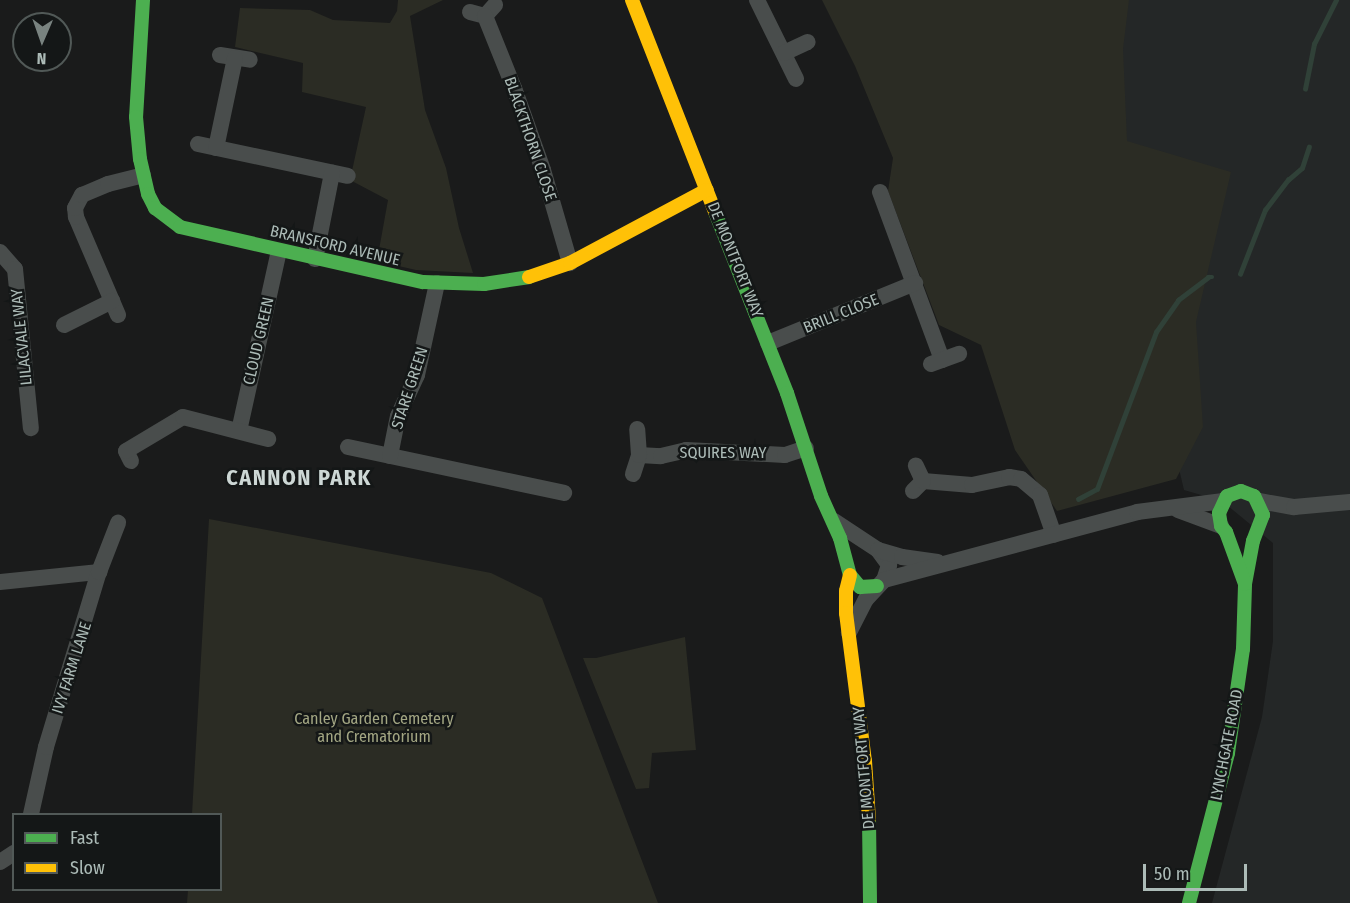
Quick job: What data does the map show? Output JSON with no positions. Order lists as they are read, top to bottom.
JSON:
{
  "streets": {
    "street": [
      "BLACKTHORN CLOSE",
      "BRANSFORD AVENUE",
      "DE MONTFORT WAY",
      "BRILL CLOSE",
      "LILACVALE WAY",
      "CLOUD GREEN",
      "STARE GREEN",
      "SQUIRES WAY",
      "IVY FARM LANE",
      "LYNCHGATE ROAD"
    ]
  },
  "crossings": [
    ["BLACKTHORN CLOSE", "BRANSFORD AVENUE"],
    ["BRANSFORD AVENUE", "DE MONTFORT WAY"],
    ["BRANSFORD AVENUE", "CLOUD GREEN"],
    ["BRANSFORD AVENUE", "STARE GREEN"],
    ["DE MONTFORT WAY", "BRILL CLOSE"],
    ["DE MONTFORT WAY", "SQUIRES WAY"]
  ],
  "districts": ["CANNON PARK"],
  "parks": ["Canley Garden Cemetery and Crematorium"],
  "legend": ["Fast", "Slow"],
  "scale_bar": "50 m",
  "north": "bottom"
}
